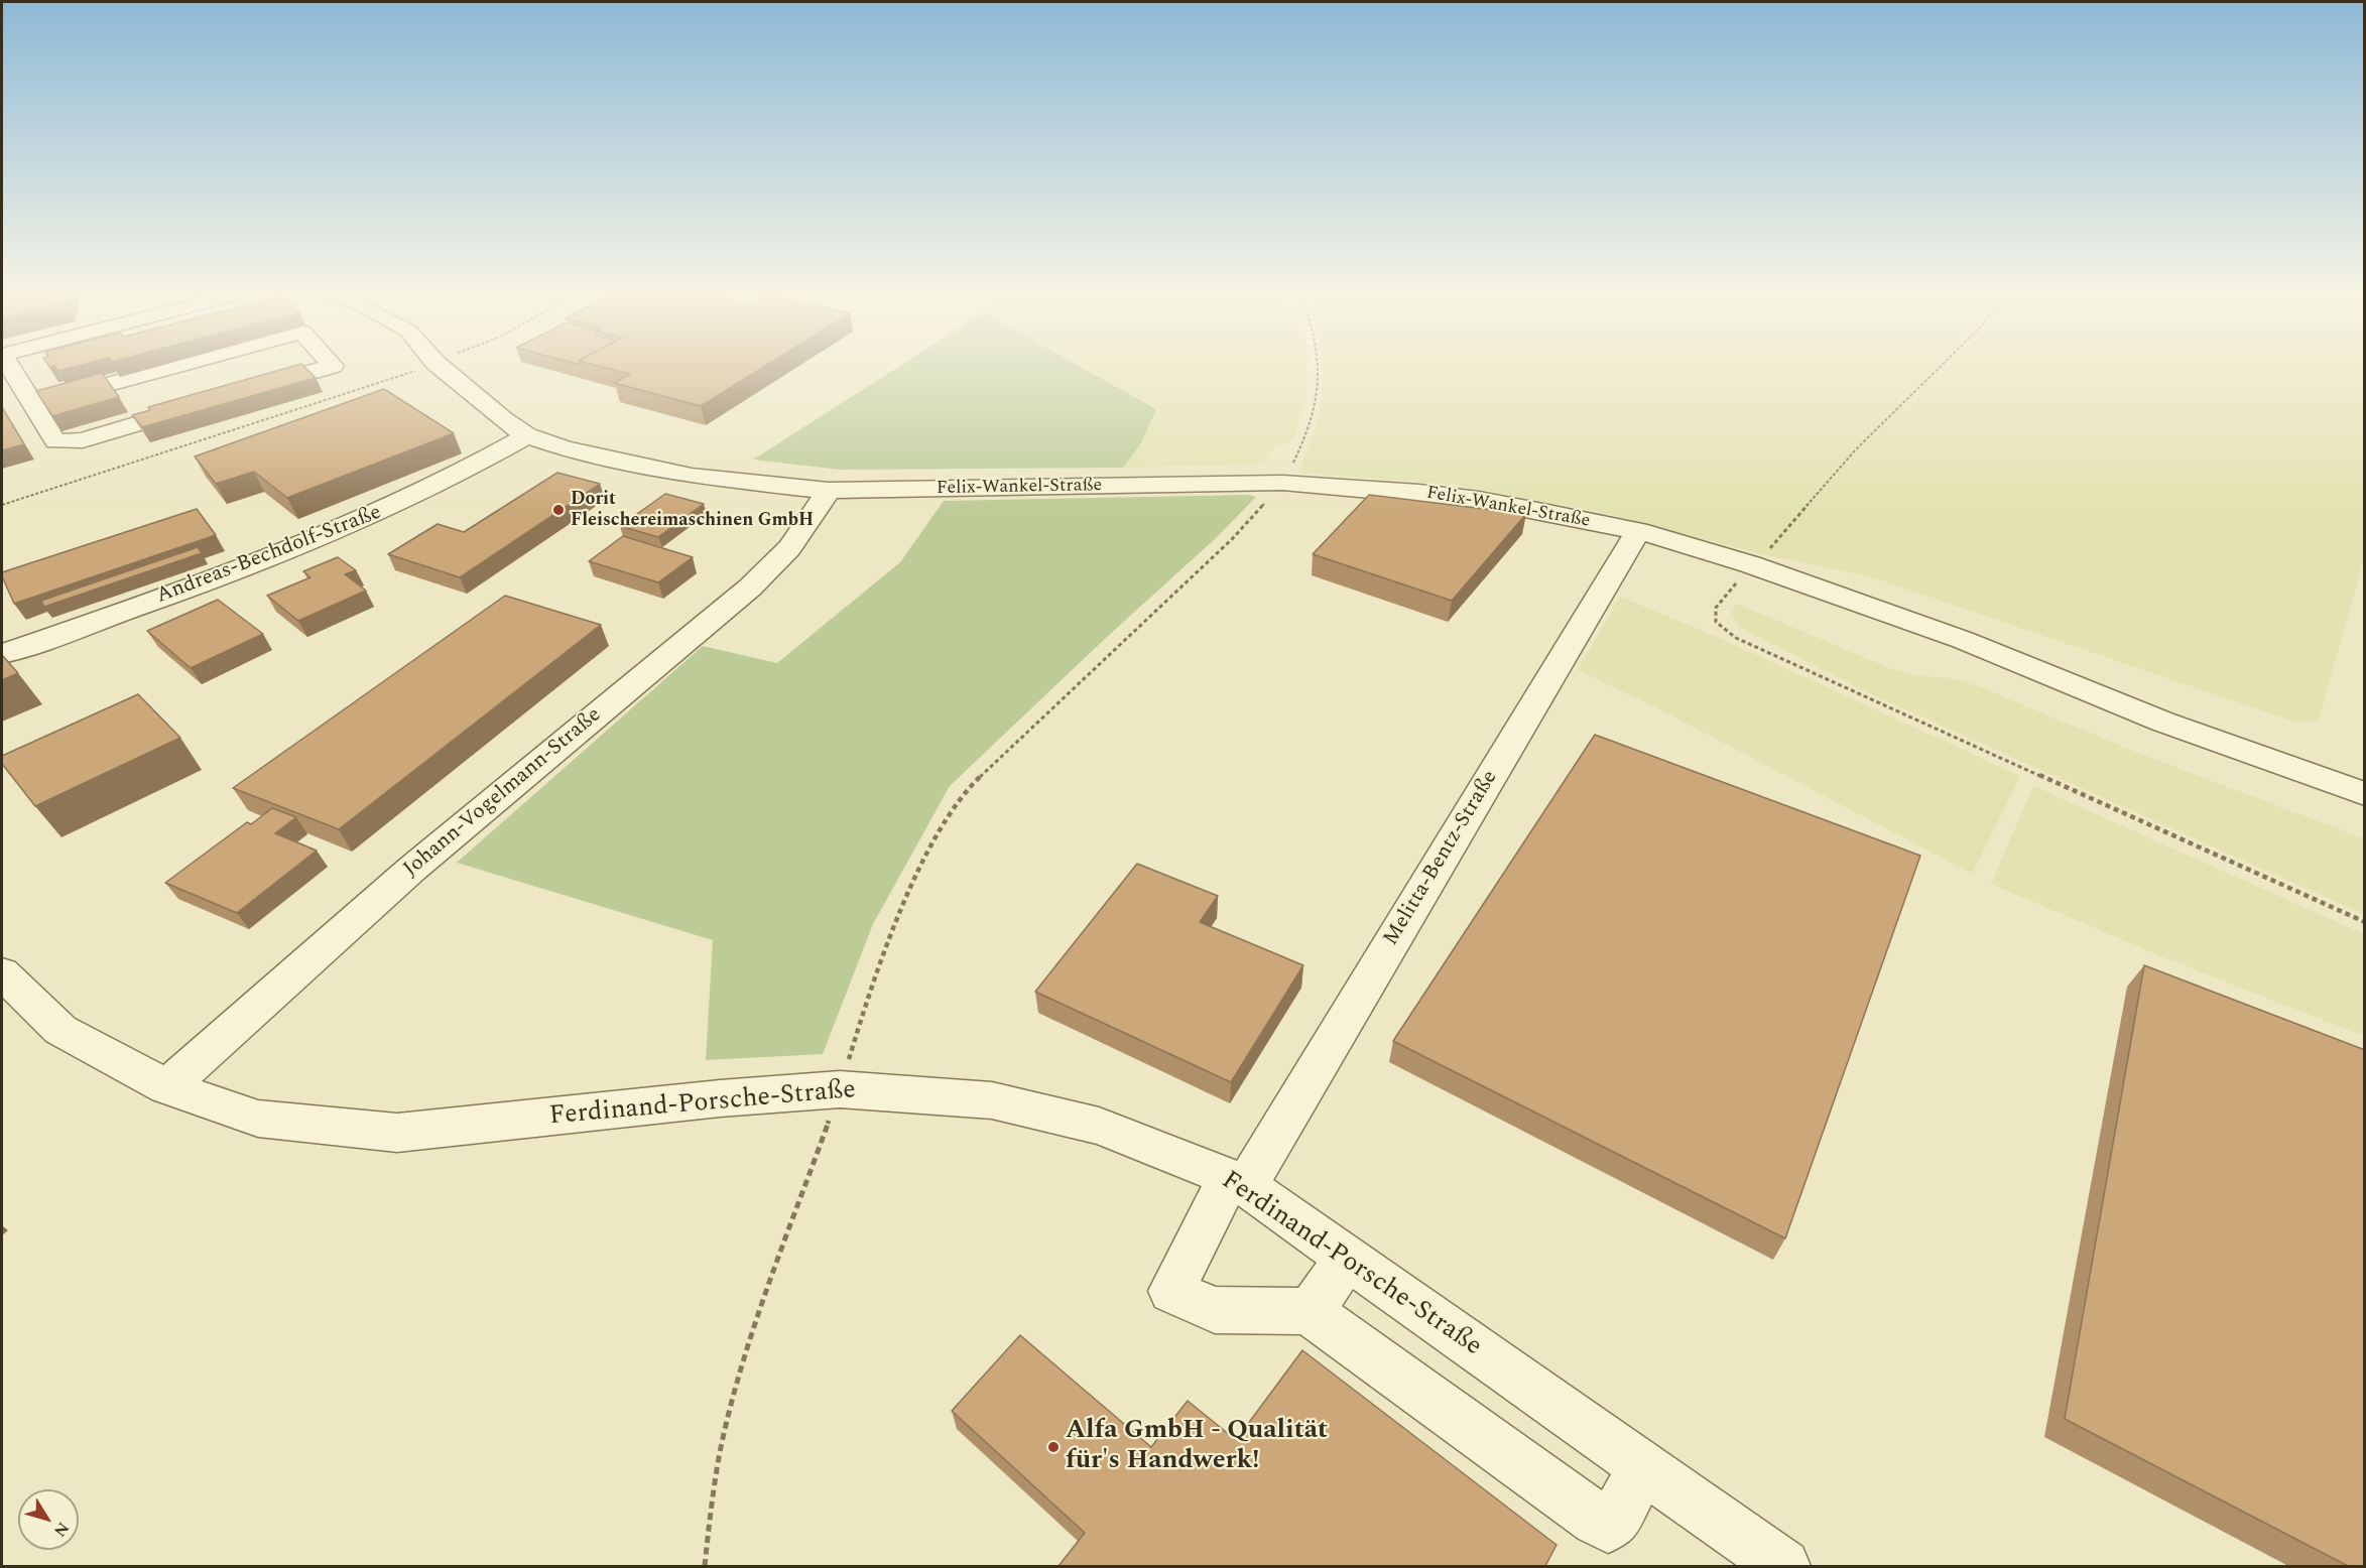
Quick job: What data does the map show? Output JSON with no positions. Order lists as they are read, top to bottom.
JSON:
{
  "streets": {
    "street": [
      "Felix-Wankel-Straße",
      "Andreas-Bechdolf-Straße",
      "Johann-Vogelmann-Straße",
      "Melitta-Bentz-Straße",
      "Ferdinand-Porsche-Straße"
    ]
  },
  "crossings": [
    ["Felix-Wankel-Straße", "Andreas-Bechdolf-Straße"],
    ["Felix-Wankel-Straße", "Johann-Vogelmann-Straße"],
    ["Felix-Wankel-Straße", "Melitta-Bentz-Straße"],
    ["Johann-Vogelmann-Straße", "Ferdinand-Porsche-Straße"],
    ["Melitta-Bentz-Straße", "Ferdinand-Porsche-Straße"]
  ],
  "places": ["Dorit Fleischereimaschinen GmbH", "Alfa GmbH - Qualität für's Handwerk!"],
  "north": "bottom right"
}
